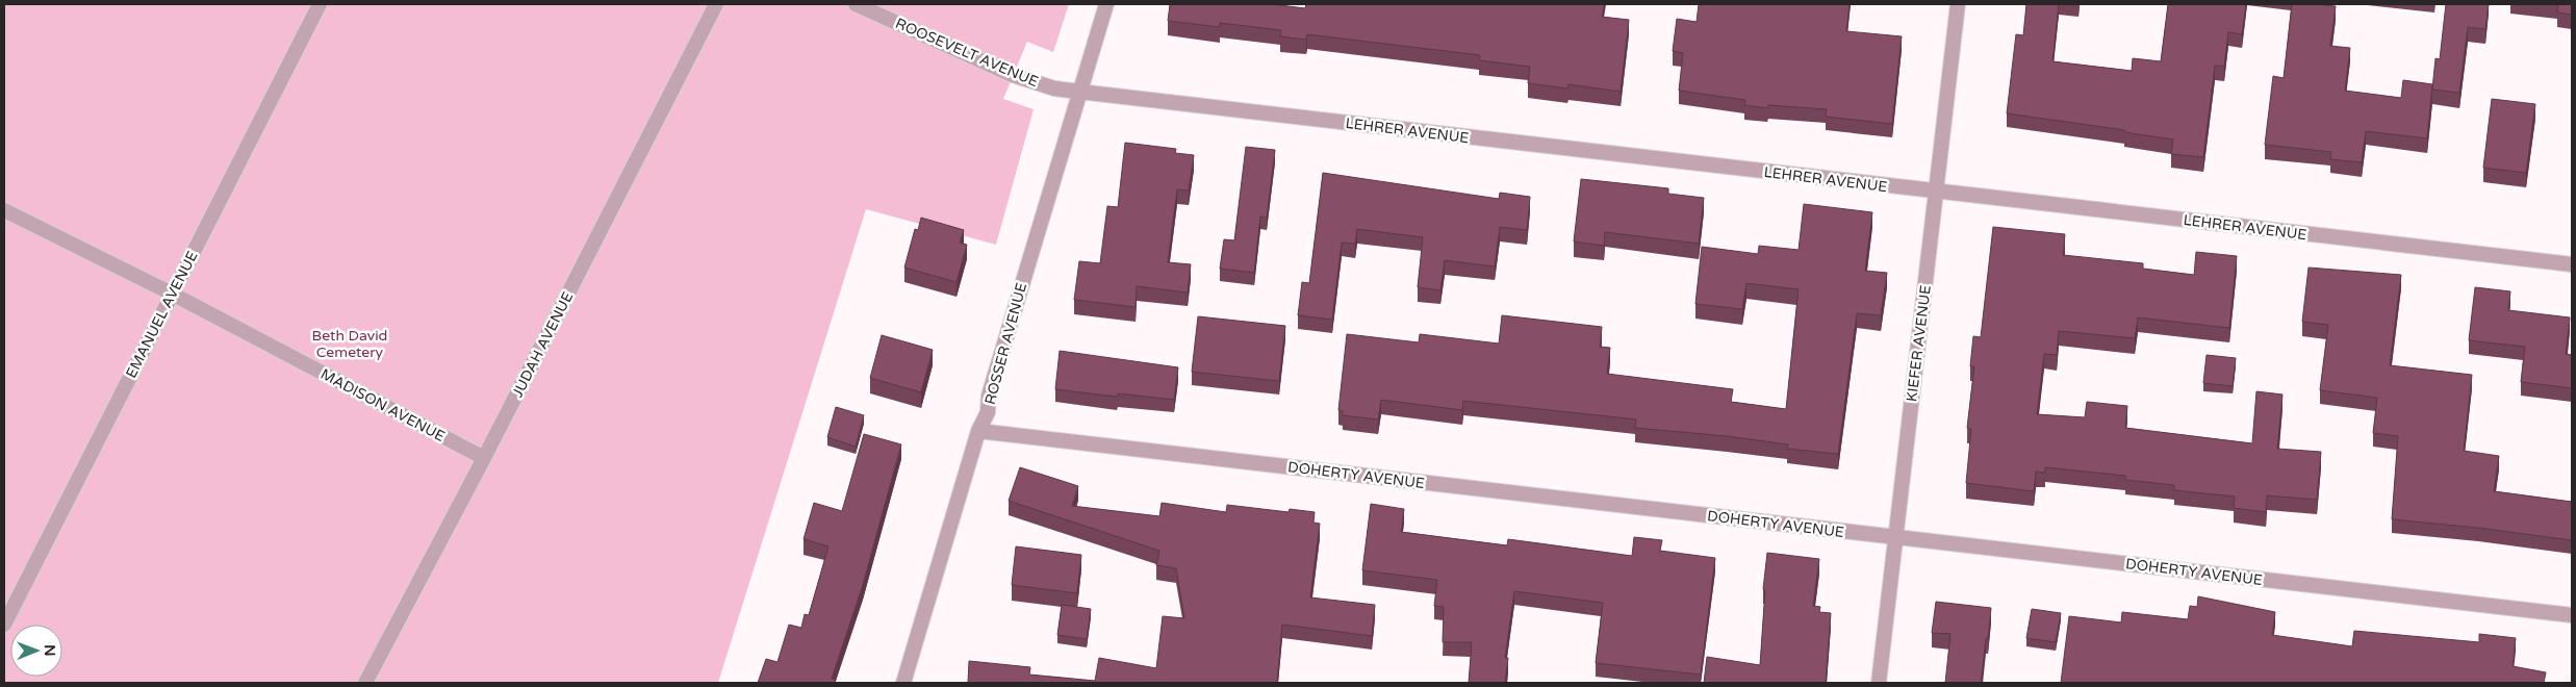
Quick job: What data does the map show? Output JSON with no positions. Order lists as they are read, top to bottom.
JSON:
{
  "streets": {
    "street": [
      "ROOSEVELT AVENUE",
      "LEHRER AVENUE",
      "EMANUEL AVENUE",
      "ROSSER AVENUE",
      "KIEFER AVENUE",
      "JUDAH AVENUE",
      "MADISON AVENUE",
      "DOHERTY AVENUE"
    ]
  },
  "crossings": [
    ["ROOSEVELT AVENUE", "LEHRER AVENUE"],
    ["ROOSEVELT AVENUE", "ROSSER AVENUE"],
    ["LEHRER AVENUE", "ROSSER AVENUE"],
    ["LEHRER AVENUE", "KIEFER AVENUE"],
    ["EMANUEL AVENUE", "MADISON AVENUE"],
    ["ROSSER AVENUE", "DOHERTY AVENUE"],
    ["KIEFER AVENUE", "DOHERTY AVENUE"],
    ["JUDAH AVENUE", "MADISON AVENUE"]
  ],
  "parks": ["Beth David Cemetery"],
  "north": "right"
}
